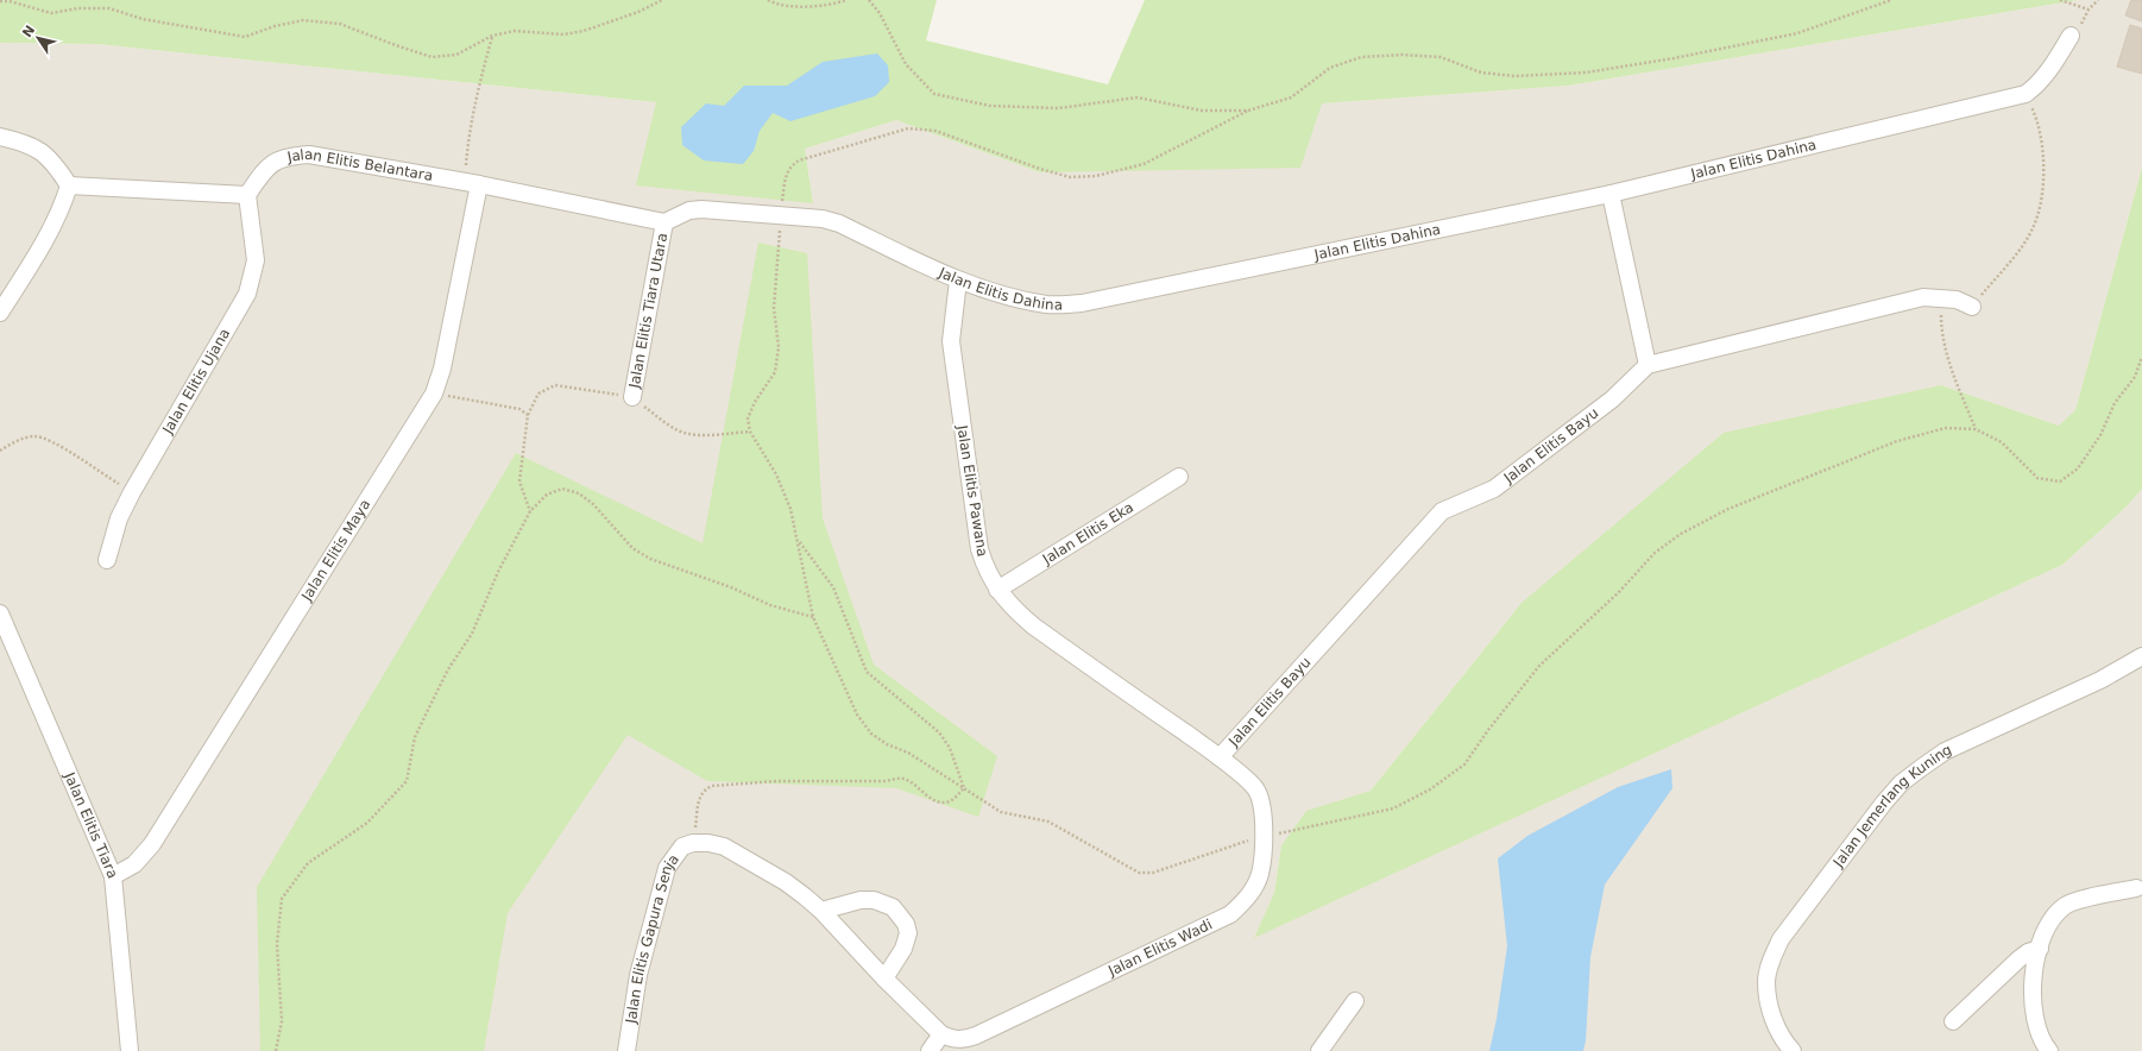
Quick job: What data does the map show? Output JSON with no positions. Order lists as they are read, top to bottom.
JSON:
{
  "streets": {
    "street": [
      "Jalan Elitis Dahina",
      "Jalan Elitis Belantara",
      "Jalan Elitis Tiara Utara",
      "Jalan Elitis Ujana",
      "Jalan Elitis Bayu",
      "Jalan Elitis Pawana",
      "Jalan Elitis Eka",
      "Jalan Elitis Maya",
      "Jalan Jemerlang Kuning",
      "Jalan Elitis Tiara",
      "Jalan Elitis Gapura Senja",
      "Jalan Elitis Wadi"
    ]
  },
  "crossings": [
    ["Jalan Elitis Dahina", "Jalan Elitis Belantara"],
    ["Jalan Elitis Dahina", "Jalan Elitis Tiara Utara"],
    ["Jalan Elitis Dahina", "Jalan Elitis Pawana"],
    ["Jalan Elitis Belantara", "Jalan Elitis Tiara Utara"],
    ["Jalan Elitis Belantara", "Jalan Elitis Ujana"],
    ["Jalan Elitis Belantara", "Jalan Elitis Maya"],
    ["Jalan Elitis Bayu", "Jalan Elitis Pawana"],
    ["Jalan Elitis Bayu", "Jalan Elitis Wadi"],
    ["Jalan Elitis Pawana", "Jalan Elitis Eka"],
    ["Jalan Elitis Pawana", "Jalan Elitis Wadi"],
    ["Jalan Elitis Maya", "Jalan Elitis Tiara"],
    ["Jalan Elitis Gapura Senja", "Jalan Elitis Wadi"]
  ],
  "north": "top left"
}
